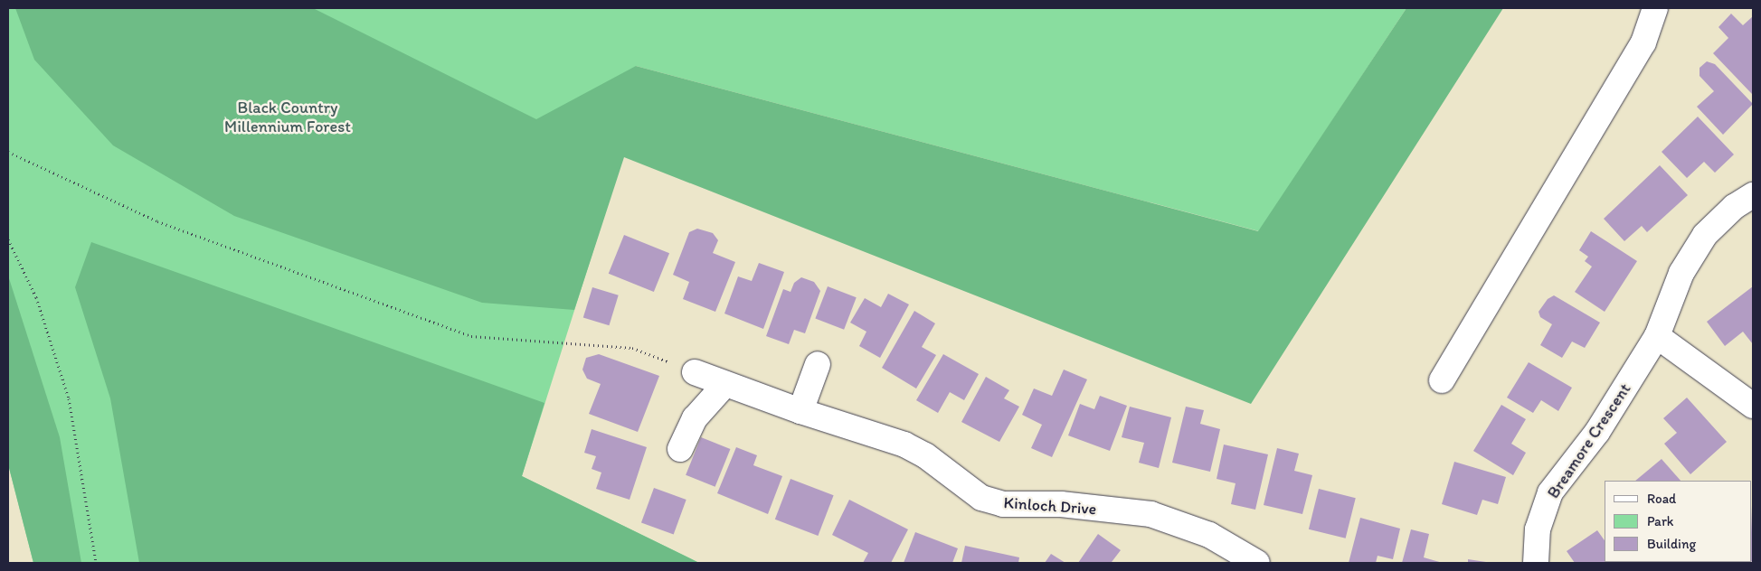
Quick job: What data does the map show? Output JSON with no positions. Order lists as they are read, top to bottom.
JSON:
{
  "streets": {
    "street": ["Breamore Crescent", "Kinloch Drive"]
  },
  "parks": ["Black Country Millennium Forest"],
  "legend": ["Road", "Park", "Building"]
}
